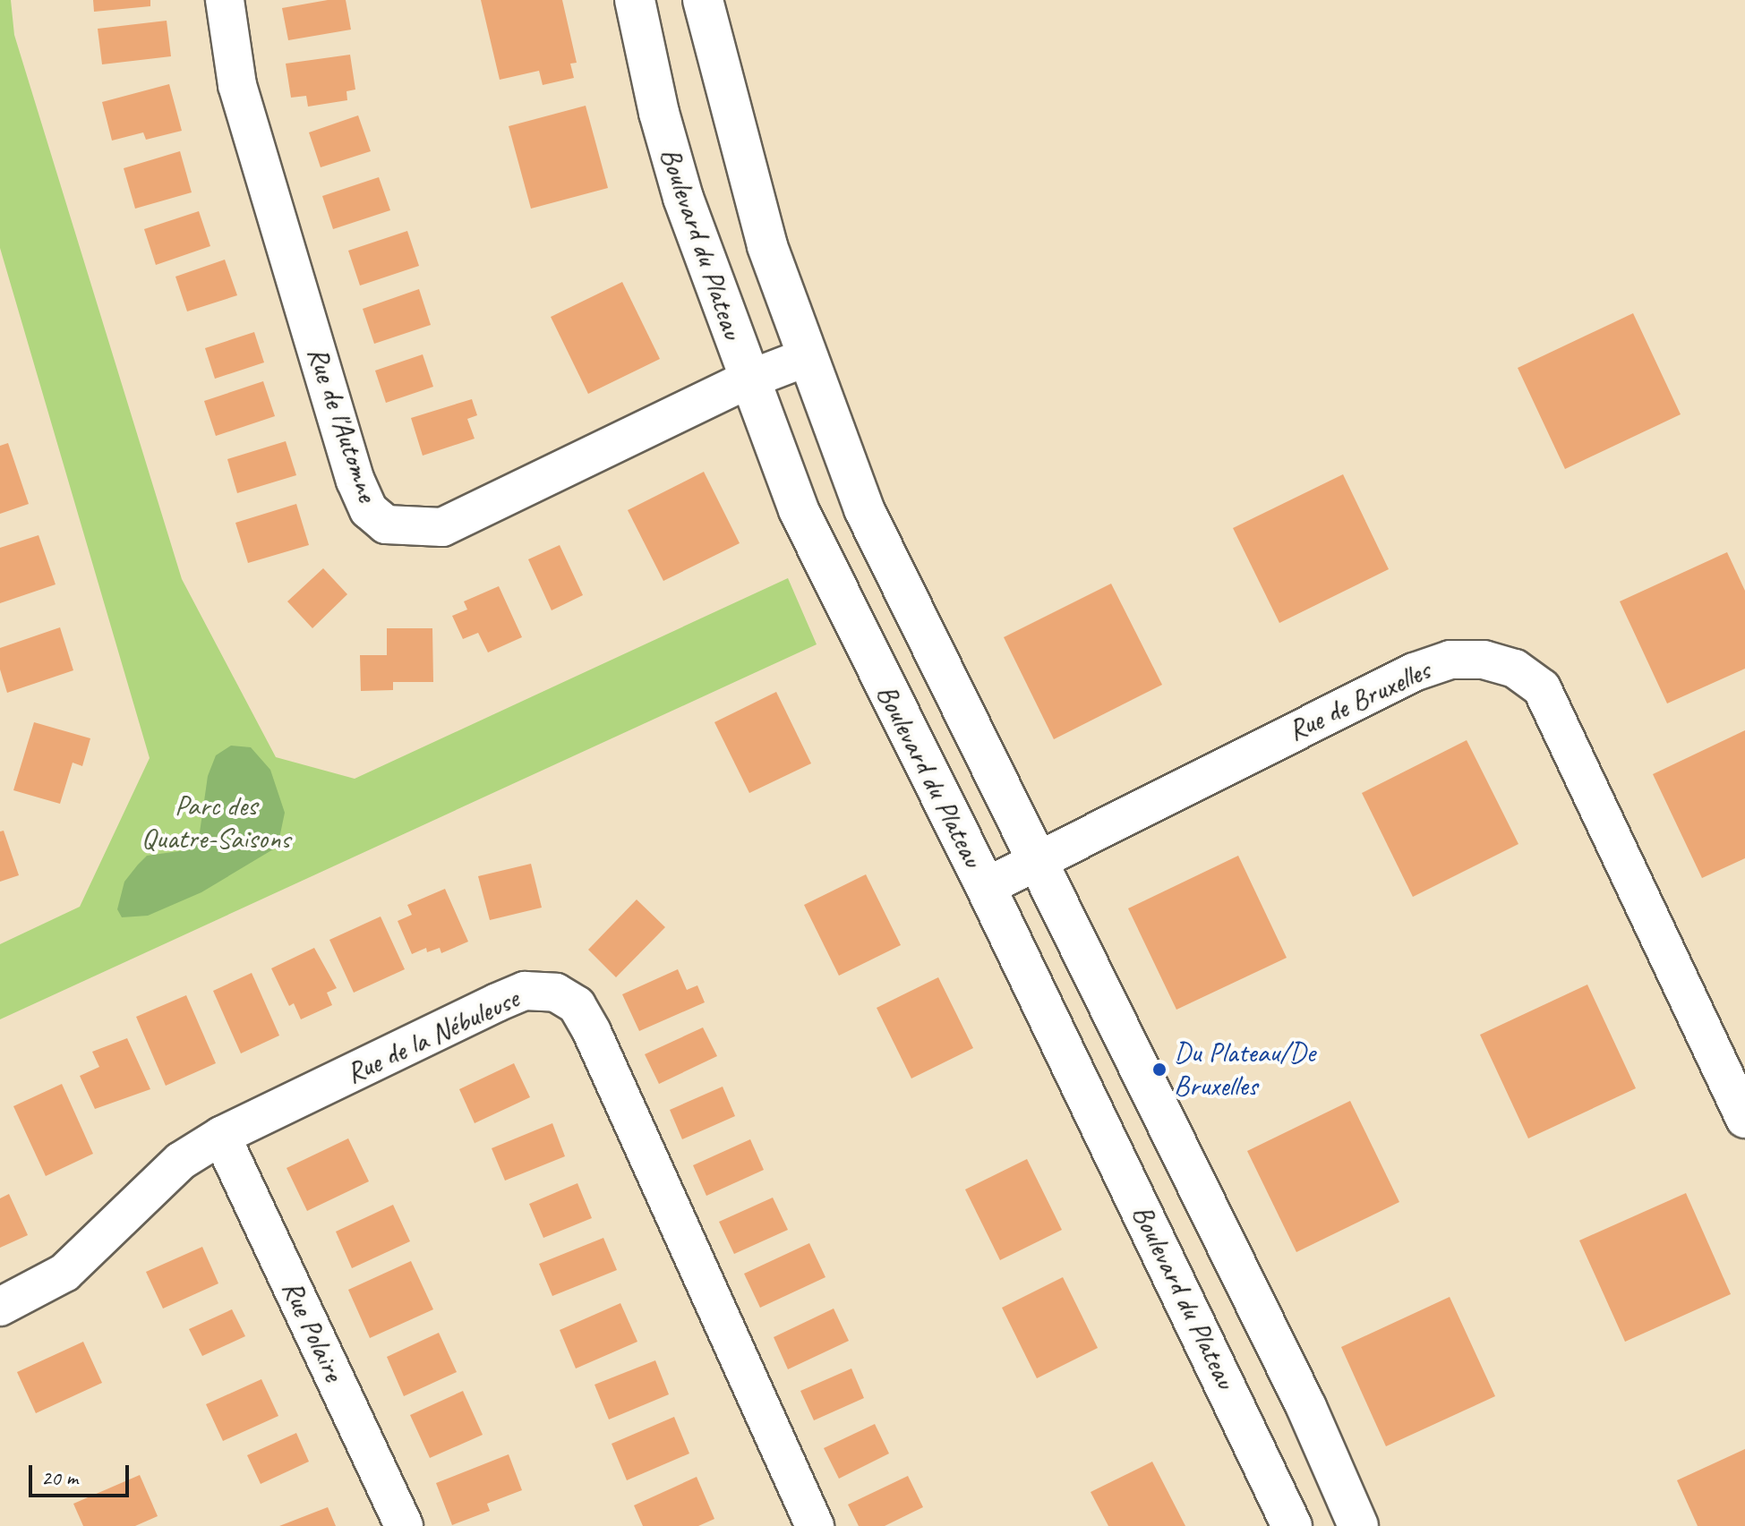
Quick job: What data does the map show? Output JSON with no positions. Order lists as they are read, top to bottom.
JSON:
{
  "streets": {
    "main road": ["Boulevard du Plateau"],
    "street": [
      "Rue de l'Automne",
      "Rue de Bruxelles",
      "Rue de la Nébuleuse",
      "Rue Polaire"
    ]
  },
  "crossings": [
    ["Boulevard du Plateau", "Rue de l'Automne"],
    ["Boulevard du Plateau", "Rue de Bruxelles"],
    ["Rue de la Nébuleuse", "Rue Polaire"]
  ],
  "parks": ["Parc des Quatre-Saisons"],
  "places": ["Du Plateau/De Bruxelles"],
  "scale_bar": "20 m"
}
